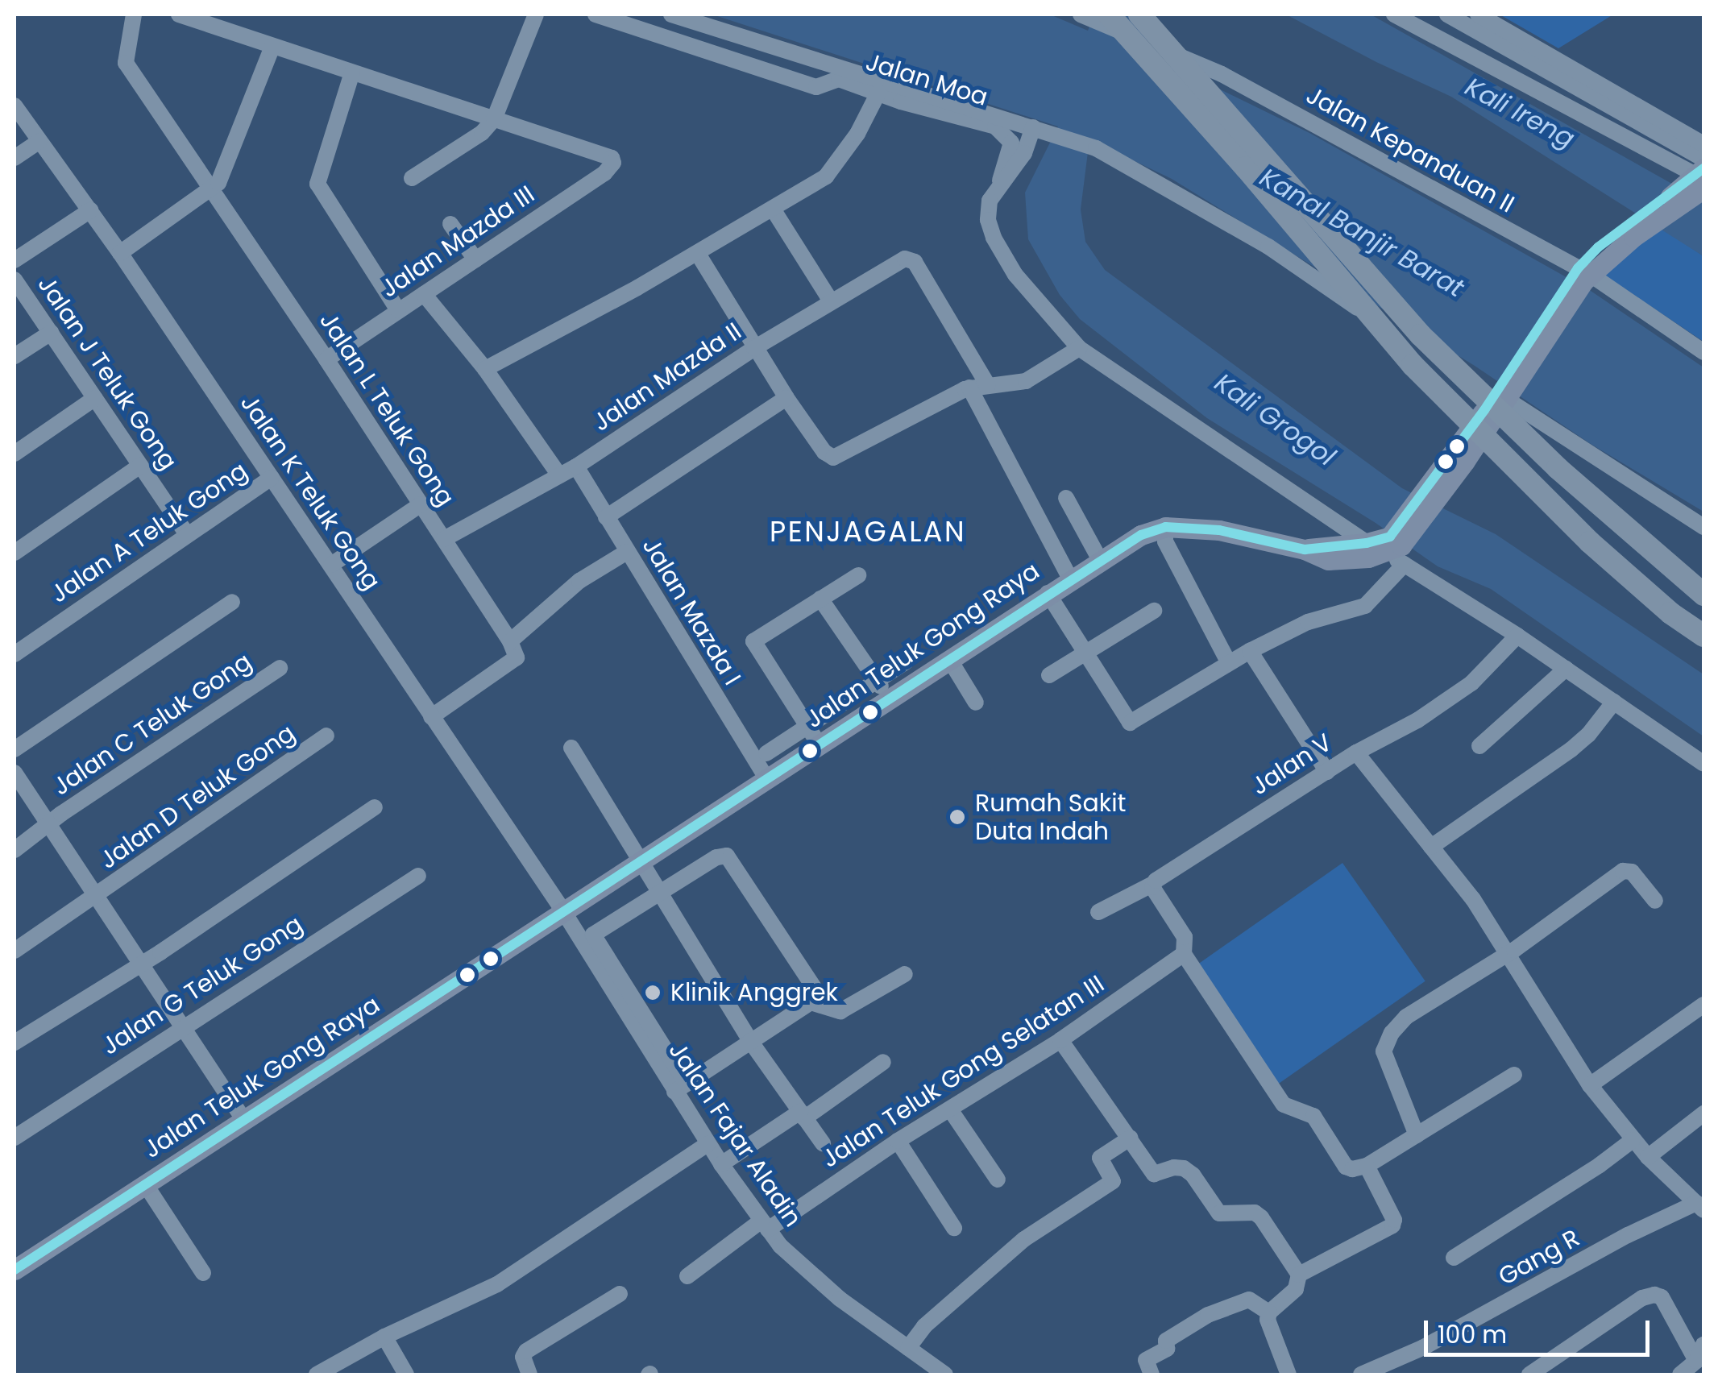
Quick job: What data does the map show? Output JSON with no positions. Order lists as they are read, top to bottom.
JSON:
{
  "streets": {
    "main road": ["Jalan Teluk Gong Raya"],
    "street": [
      "Jalan Moa",
      "Jalan Kepanduan II",
      "Jalan Mazda III",
      "Jalan J Teluk Gong",
      "Jalan Mazda II",
      "Jalan L Teluk Gong",
      "Jalan K Teluk Gong",
      "Jalan A Teluk Gong",
      "Jalan Mazda I",
      "Jalan C Teluk Gong",
      "Jalan V",
      "Jalan D Teluk Gong",
      "Jalan G Teluk Gong",
      "Jalan Teluk Gong Selatan III",
      "Jalan Fajar Aladin",
      "Gang R"
    ]
  },
  "crossings": [
    ["Jalan Mazda III", "Jalan L Teluk Gong"],
    ["Jalan J Teluk Gong", "Jalan A Teluk Gong"],
    ["Jalan Mazda II", "Jalan L Teluk Gong"],
    ["Jalan Mazda II", "Jalan Mazda I"],
    ["Jalan L Teluk Gong", "Jalan K Teluk Gong"],
    ["Jalan K Teluk Gong", "Jalan A Teluk Gong"],
    ["Jalan K Teluk Gong", "Jalan Teluk Gong Raya"],
    ["Jalan K Teluk Gong", "Jalan Fajar Aladin"],
    ["Jalan Mazda I", "Jalan Teluk Gong Raya"],
    ["Jalan Teluk Gong Raya", "Jalan Fajar Aladin"],
    ["Jalan Teluk Gong Selatan III", "Jalan Fajar Aladin"]
  ],
  "districts": ["PENJAGALAN"],
  "water": ["Kali Ireng", "Kanal Banjir Barat", "Kali Grogol"],
  "places": ["Rumah Sakit Duta Indah", "Klinik Anggrek"],
  "scale_bar": "100 m"
}
